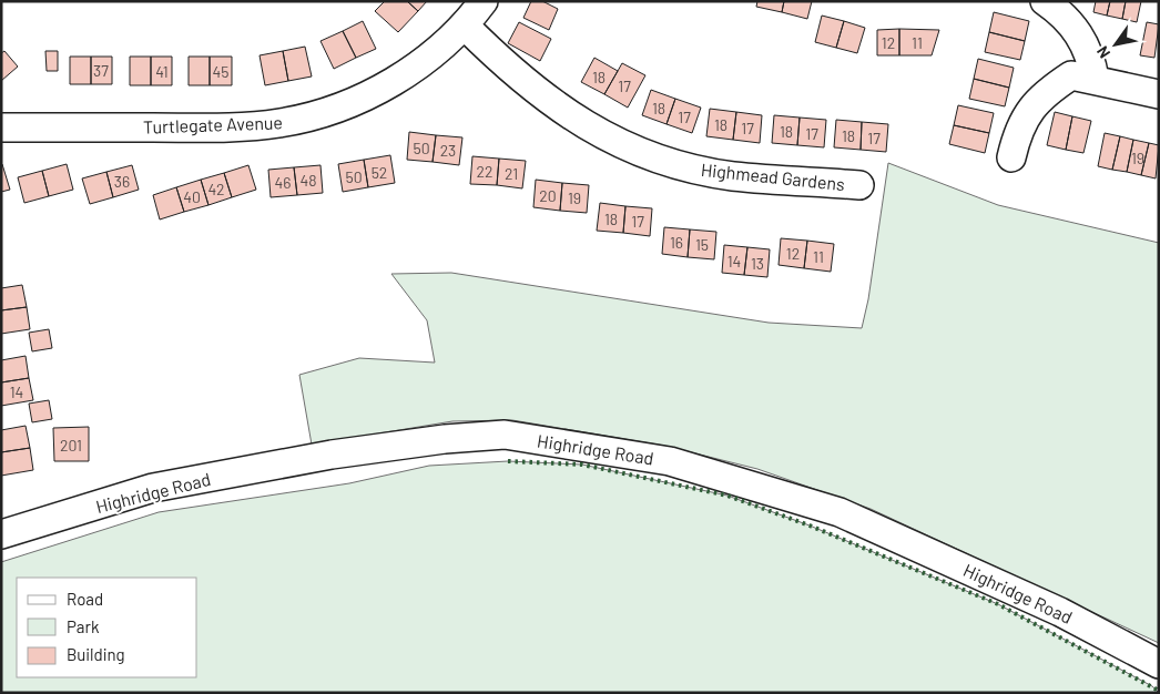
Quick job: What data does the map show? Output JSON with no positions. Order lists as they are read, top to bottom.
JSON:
{
  "streets": {
    "street": ["Turtlegate Avenue", "Highmead Gardens", "Highridge Road"]
  },
  "crossings": [
    ["Turtlegate Avenue", "Highmead Gardens"]
  ],
  "house_numbers": [
    "12",
    "11",
    "37",
    "41",
    "45",
    "18",
    "17",
    "18",
    "17",
    "18",
    "17",
    "18",
    "17",
    "18",
    "17",
    "50",
    "23",
    "19",
    "22",
    "52",
    "21",
    "50",
    "48",
    "36",
    "46",
    "42",
    "20",
    "40",
    "19",
    "18",
    "17",
    "16",
    "15",
    "12",
    "11",
    "14",
    "13",
    "14",
    "201"
  ],
  "legend": ["Road", "Park", "Building"],
  "north": "bottom left"
}
